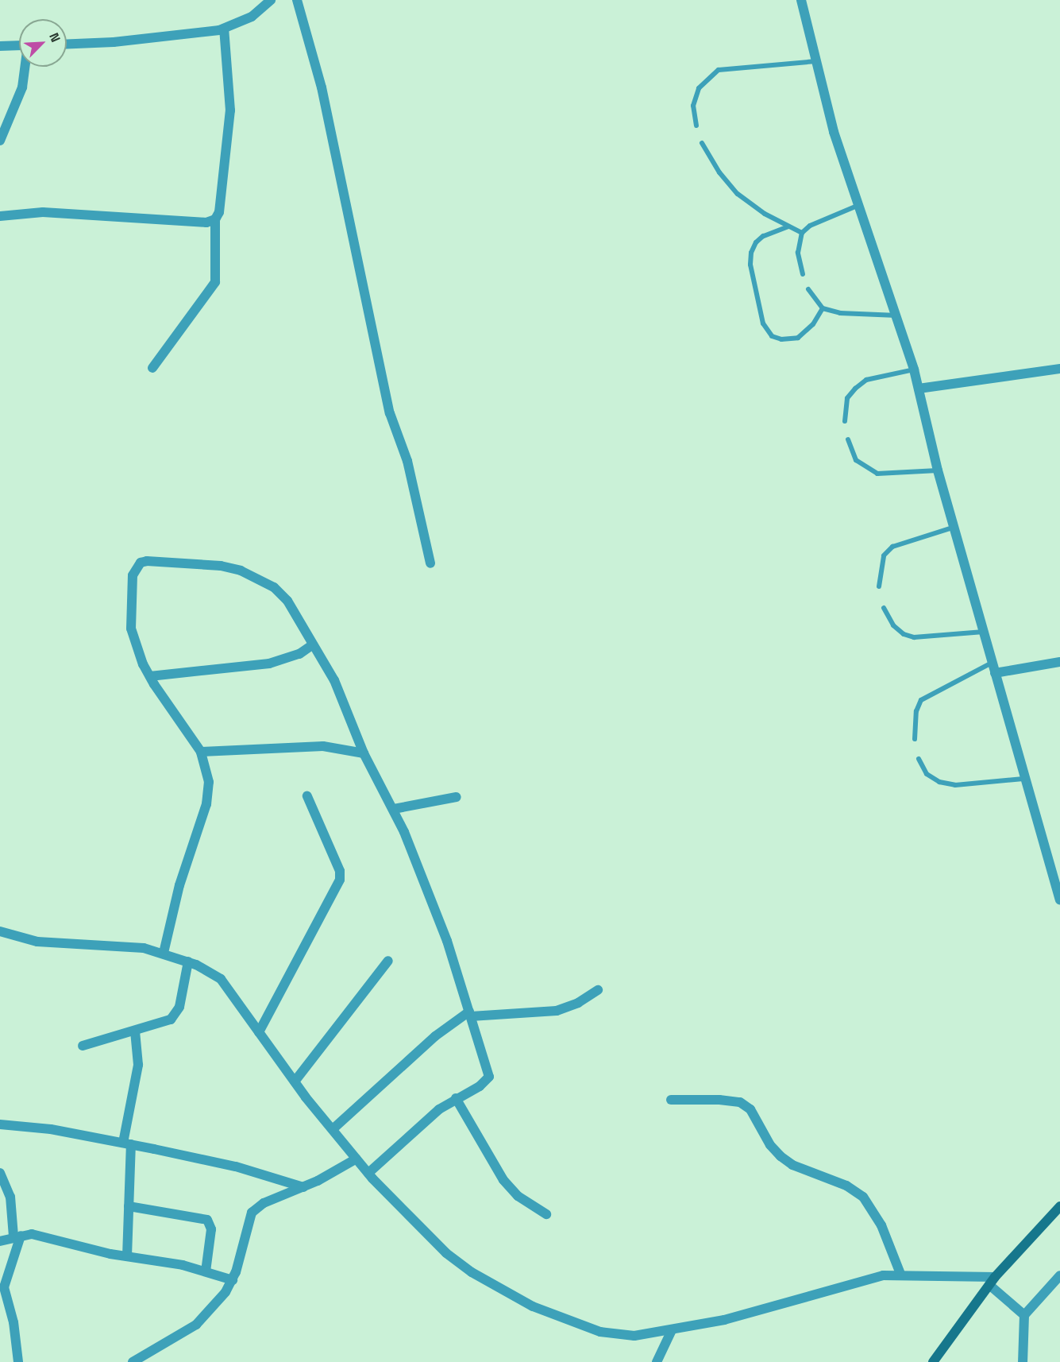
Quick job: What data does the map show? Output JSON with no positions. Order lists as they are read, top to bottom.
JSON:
{
  "north": "top right"
}
